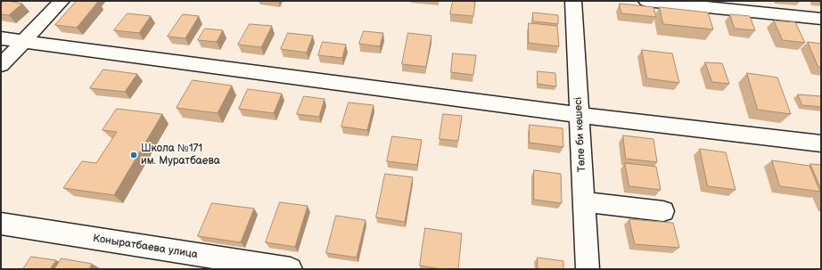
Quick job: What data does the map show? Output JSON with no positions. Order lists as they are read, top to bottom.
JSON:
{
  "streets": {
    "street": ["Төле би көшесі", "Коныратбаева улица"]
  },
  "places": ["Школа №171 им. Муратбаева"]
}
